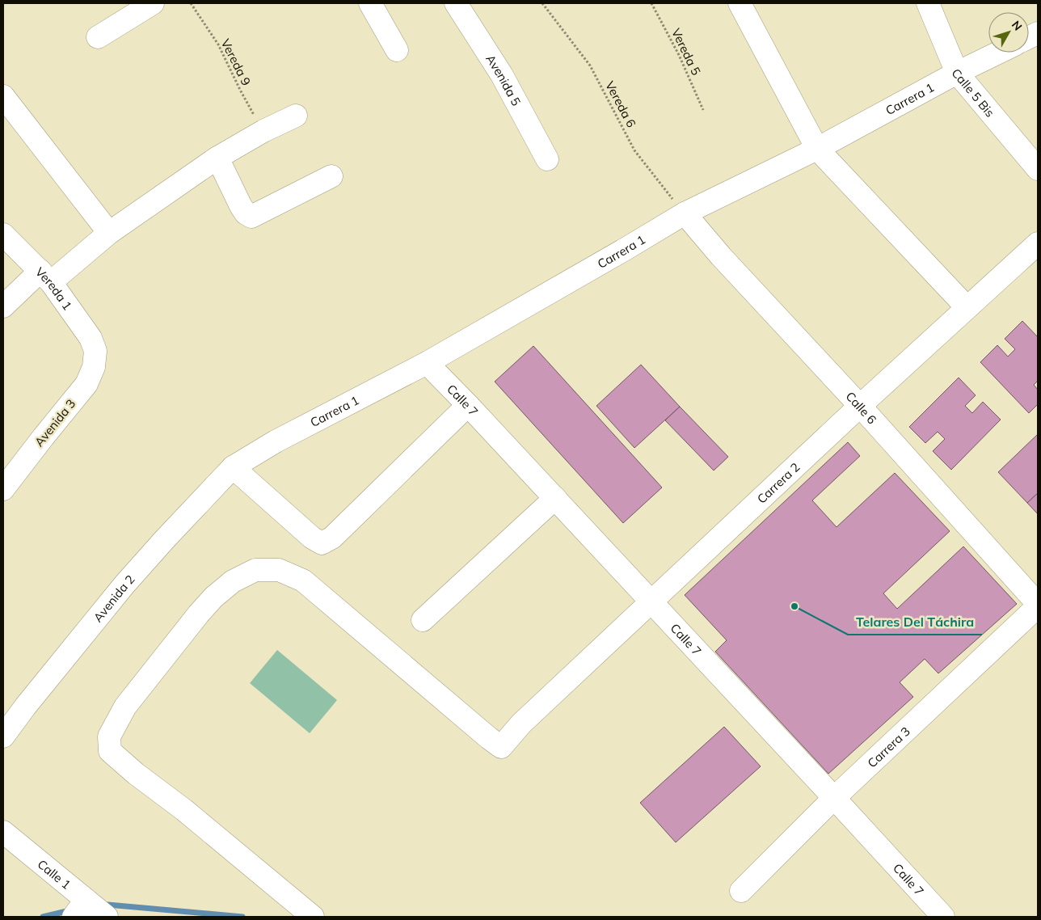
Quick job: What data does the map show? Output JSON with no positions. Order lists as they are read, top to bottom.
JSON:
{
  "streets": {
    "street": [
      "Avenida 5",
      "Calle 5 Bis",
      "Carrera 1",
      "Vereda 1",
      "Calle 7",
      "Calle 6",
      "Avenida 3",
      "Carrera 2",
      "Avenida 2",
      "Carrera 3",
      "Calle 1"
    ],
    "path": ["Vereda 5", "Vereda 9", "Vereda 6"]
  },
  "crossings": [
    ["Calle 5 Bis", "Carrera 1"],
    ["Carrera 1", "Vereda 6"],
    ["Carrera 1", "Calle 7"],
    ["Carrera 1", "Calle 6"],
    ["Carrera 1", "Avenida 2"],
    ["Vereda 6", "Calle 6"],
    ["Vereda 1", "Avenida 3"],
    ["Calle 7", "Carrera 2"],
    ["Calle 7", "Carrera 3"],
    ["Calle 6", "Carrera 2"],
    ["Calle 6", "Carrera 3"]
  ],
  "places": ["Telares Del Táchira"],
  "north": "top right"
}
